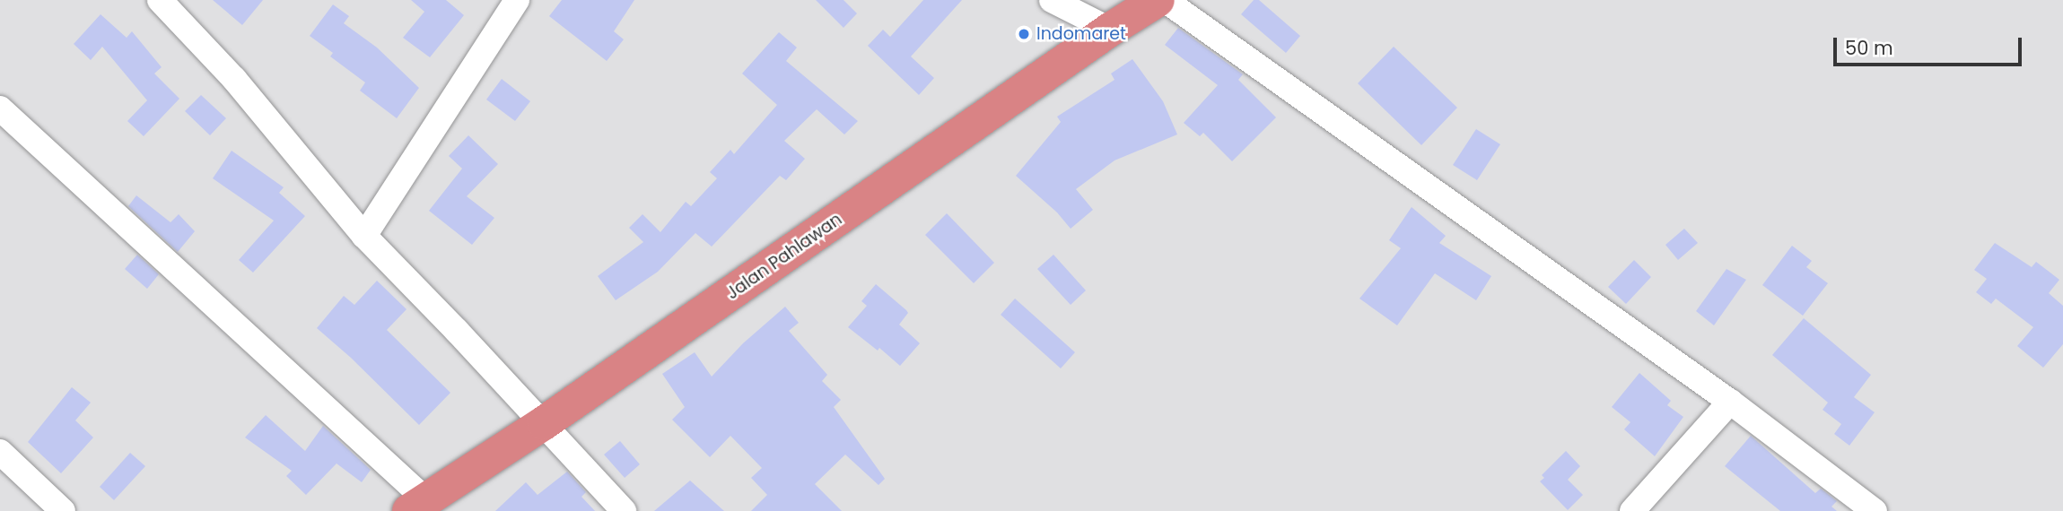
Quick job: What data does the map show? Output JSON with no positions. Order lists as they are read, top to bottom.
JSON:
{
  "streets": {
    "highway": ["Jalan Pahlawan"]
  },
  "places": ["Indomaret"],
  "scale_bar": "50 m"
}
